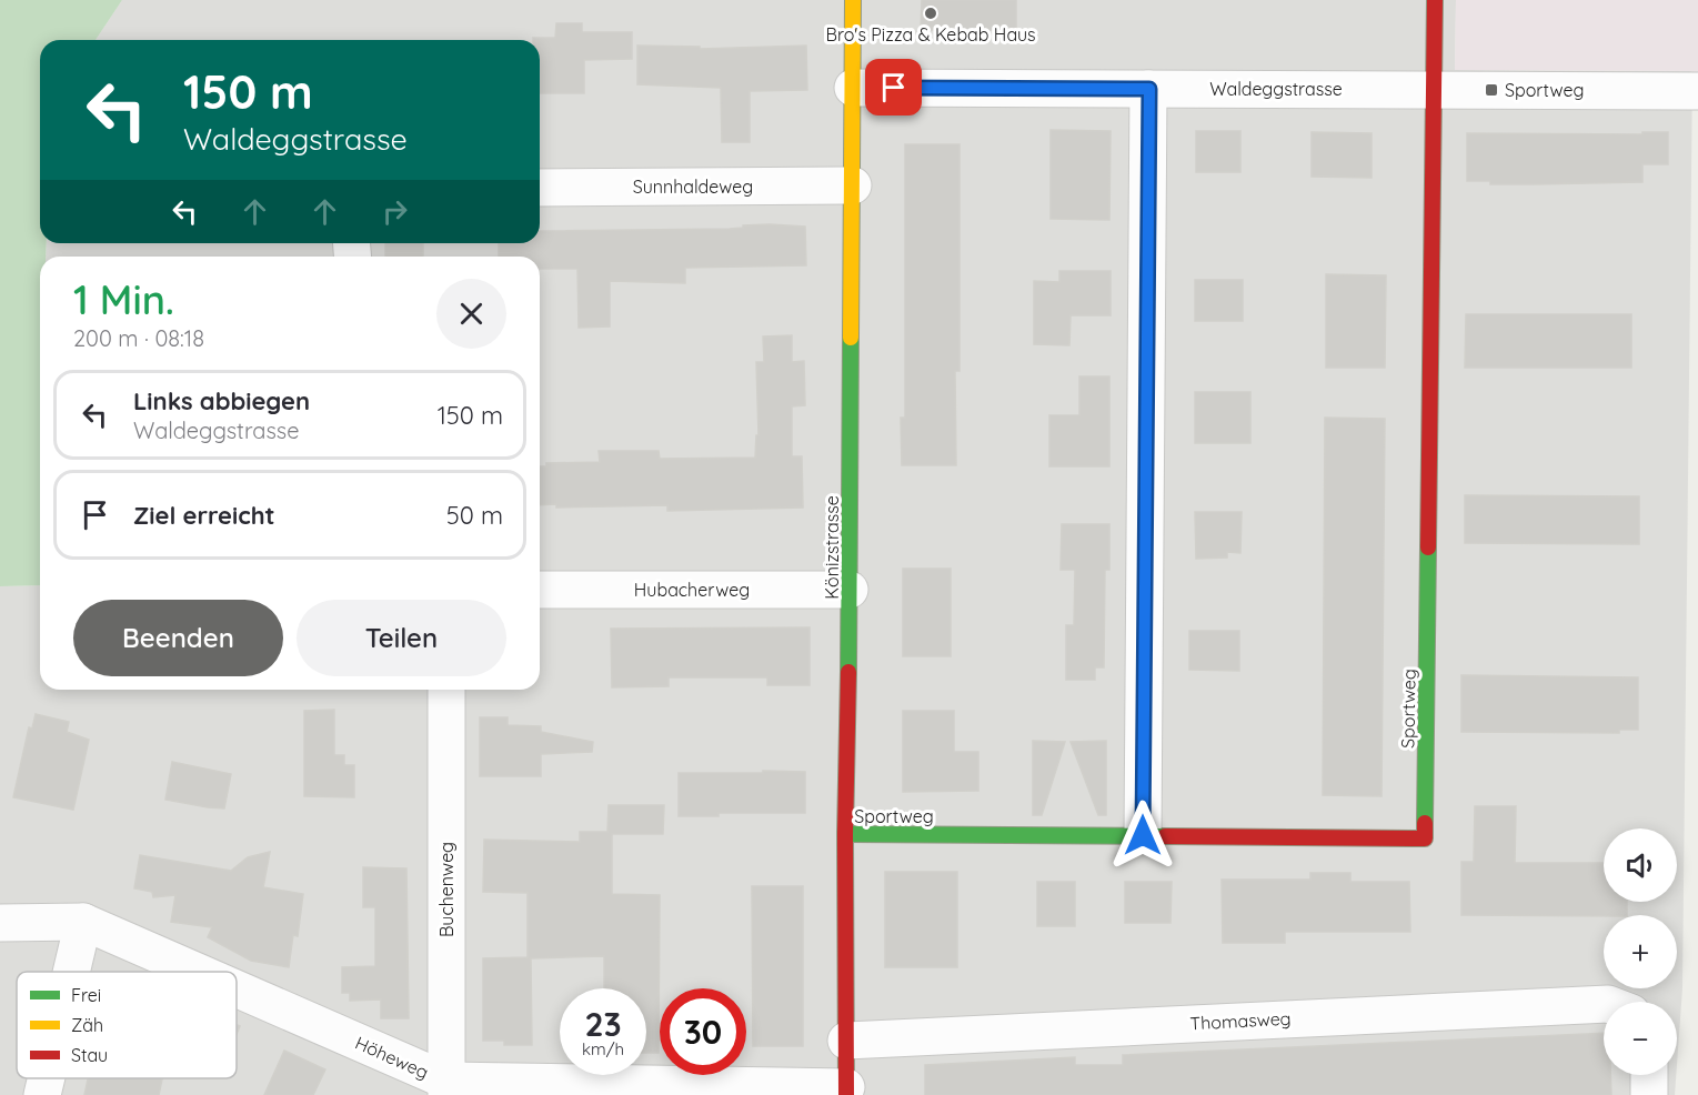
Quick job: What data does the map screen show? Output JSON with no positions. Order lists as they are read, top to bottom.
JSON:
{
  "streets": {
    "street": [
      "Waldeggstrasse",
      "Sunnhaldeweg",
      "Könizstrasse",
      "Hubacherweg",
      "Sportweg",
      "Buchenweg",
      "Thomasweg",
      "Höheweg"
    ]
  },
  "crossings": [
    ["Waldeggstrasse", "Könizstrasse"],
    ["Waldeggstrasse", "Sportweg"],
    ["Sunnhaldeweg", "Könizstrasse"],
    ["Könizstrasse", "Hubacherweg"],
    ["Könizstrasse", "Sportweg"],
    ["Könizstrasse", "Thomasweg"],
    ["Könizstrasse", "Höheweg"],
    ["Buchenweg", "Höheweg"]
  ],
  "places": {
    "other": ["Bro's Pizza & Kebab Haus"],
    "transit": ["Sportweg"]
  },
  "legend": ["Frei", "Zäh", "Stau"],
  "page": {
    "turn": ["150 m", "Waldeggstrasse"],
    "heading": ["1 Min.", "200 m · 08:18"],
    "list": [
      {
        "name": "Links abbiegen",
        "note": "Waldeggstrasse",
        "value": "150 m"
      },
      {
        "name": "Ziel erreicht",
        "value": "50 m"
      }
    ],
    "buttons": ["Beenden", "Teilen"],
    "map_buttons": ["+", "−"],
    "speed": "23 km/h",
    "limit": "30"
  }
}
